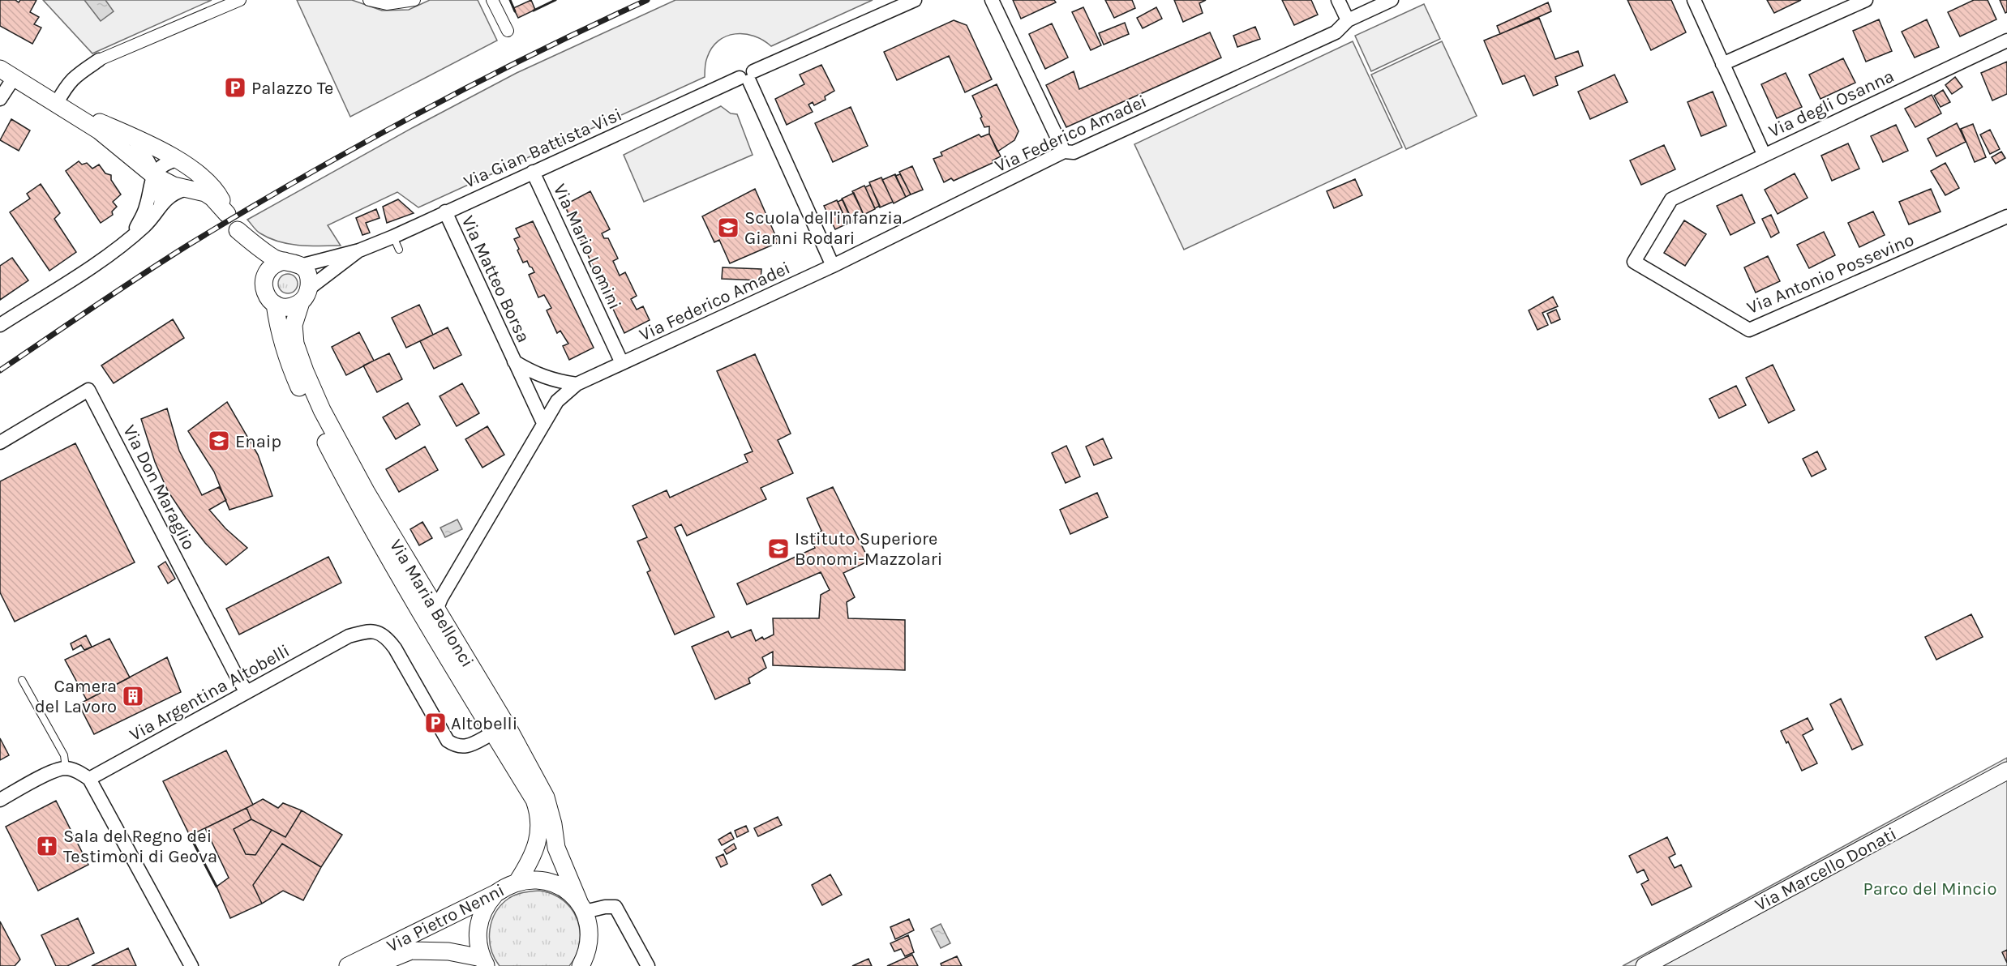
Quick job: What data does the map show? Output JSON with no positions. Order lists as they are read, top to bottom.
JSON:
{
  "streets": {
    "street": [
      "Via degli Osanna",
      "Via Federico Amadei",
      "Via Gian Battista Visi",
      "Via Mario Lomini",
      "Via Antonio Possevino",
      "Via Matteo Borsa",
      "Via Don Maraglio",
      "Via Maria Bellonci",
      "Via Argentina Altobelli",
      "Via Marcello Donati",
      "Via Pietro Nenni"
    ]
  },
  "crossings": [
    ["Via degli Osanna", "Via Antonio Possevino"],
    ["Via Federico Amadei", "Via Mario Lomini"],
    ["Via Federico Amadei", "Via Matteo Borsa"],
    ["Via Federico Amadei", "Via Maria Bellonci"],
    ["Via Gian Battista Visi", "Via Mario Lomini"],
    ["Via Gian Battista Visi", "Via Matteo Borsa"],
    ["Via Gian Battista Visi", "Via Maria Bellonci"],
    ["Via Don Maraglio", "Via Argentina Altobelli"],
    ["Via Maria Bellonci", "Via Argentina Altobelli"],
    ["Via Maria Bellonci", "Via Pietro Nenni"]
  ],
  "parks": ["Parco del Mincio"],
  "places": {
    "parking": ["Palazzo Te", "Altobelli"],
    "school or university": ["Scuola dell'infanzia Gianni Rodari", "Enaip", "Istituto Superiore Bonomi-Mazzolari"],
    "building": ["Camera del Lavoro"],
    "church": ["Sala del Regno dei Testimoni di Geova"]
  }
}
